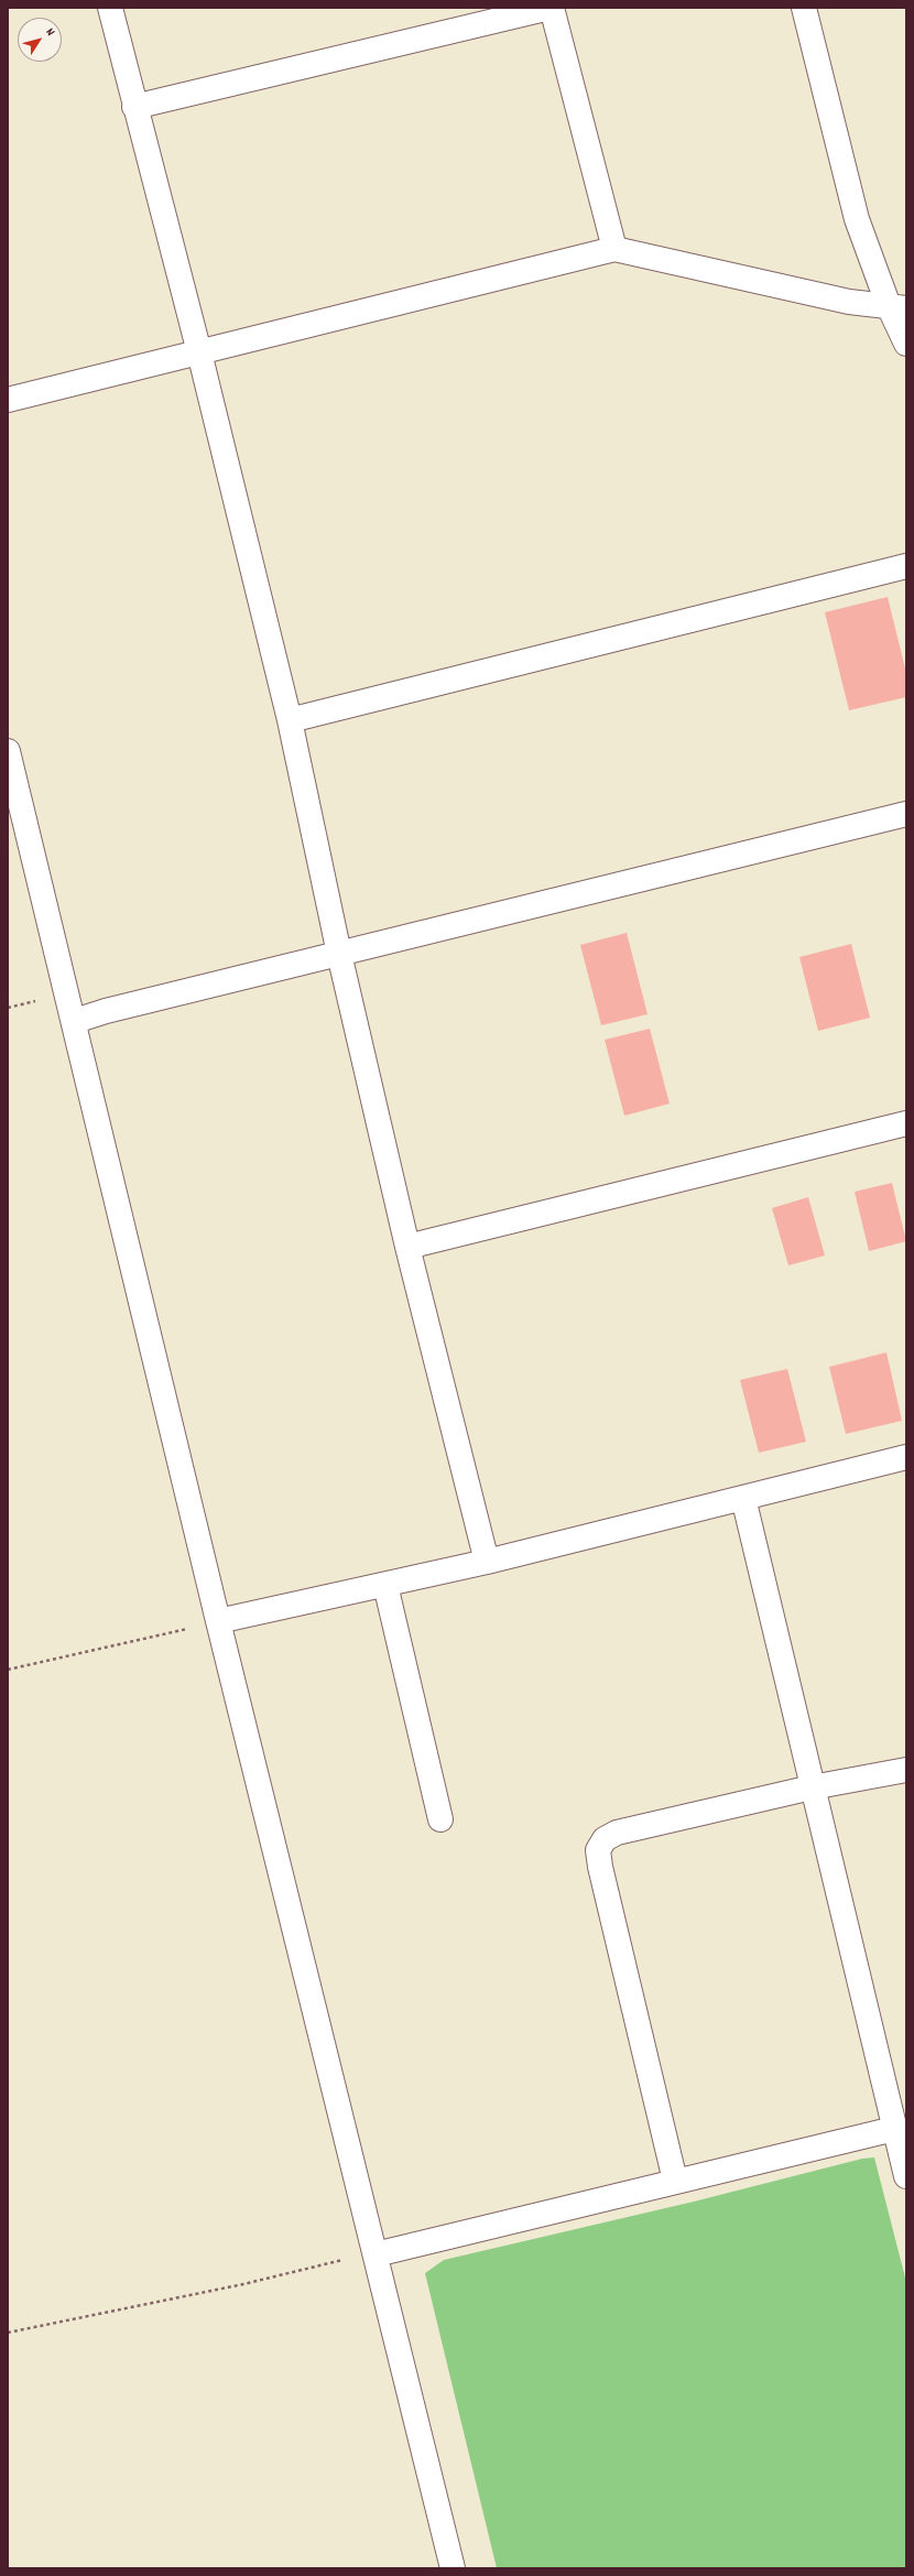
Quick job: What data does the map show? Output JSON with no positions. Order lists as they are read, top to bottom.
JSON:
{
  "north": "top right"
}
